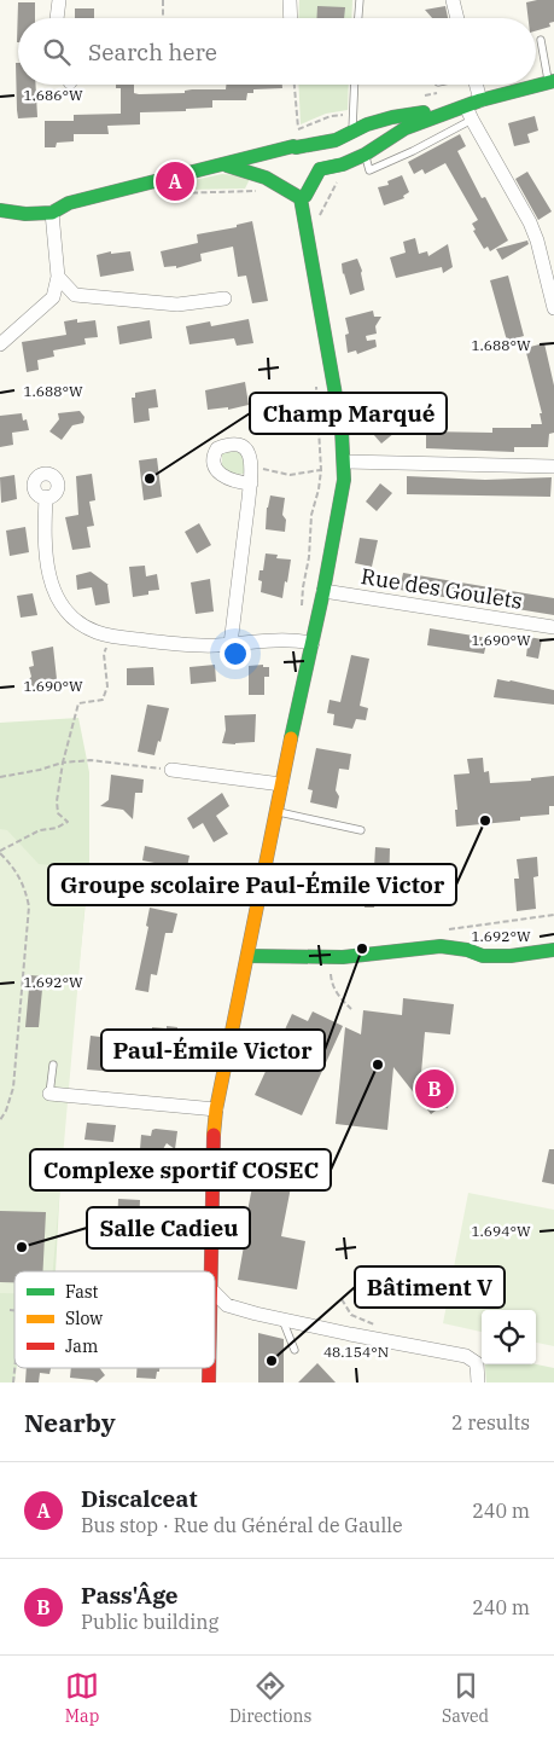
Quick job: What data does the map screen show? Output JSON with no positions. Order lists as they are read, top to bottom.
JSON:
{
  "streets": {
    "street": ["Rue des Goulets"]
  },
  "places": [
    "Champ Marqué",
    "Groupe scolaire Paul-Émile Victor",
    "Paul-Émile Victor",
    "Complexe sportif COSEC",
    "Salle Cadieu",
    "Bâtiment V"
  ],
  "legend": ["Fast", "Slow", "Jam"],
  "page": {
    "search": "Search here",
    "pins": ["A", "B"],
    "heading": ["Nearby", "2 results"],
    "list": [
      {
        "mark": "A",
        "name": "Discalceat",
        "note": "Bus stop · Rue du Général de Gaulle",
        "value": "240 m"
      },
      {
        "mark": "B",
        "name": "Pass'Âge",
        "note": "Public building",
        "value": "240 m"
      }
    ],
    "nav": ["Map", "Directions", "Saved"]
  },
  "coordinates": [
    "1.686°W",
    "1.688°W",
    "1.690°W",
    "1.692°W",
    "1.694°W",
    "48.154°N"
  ]
}
